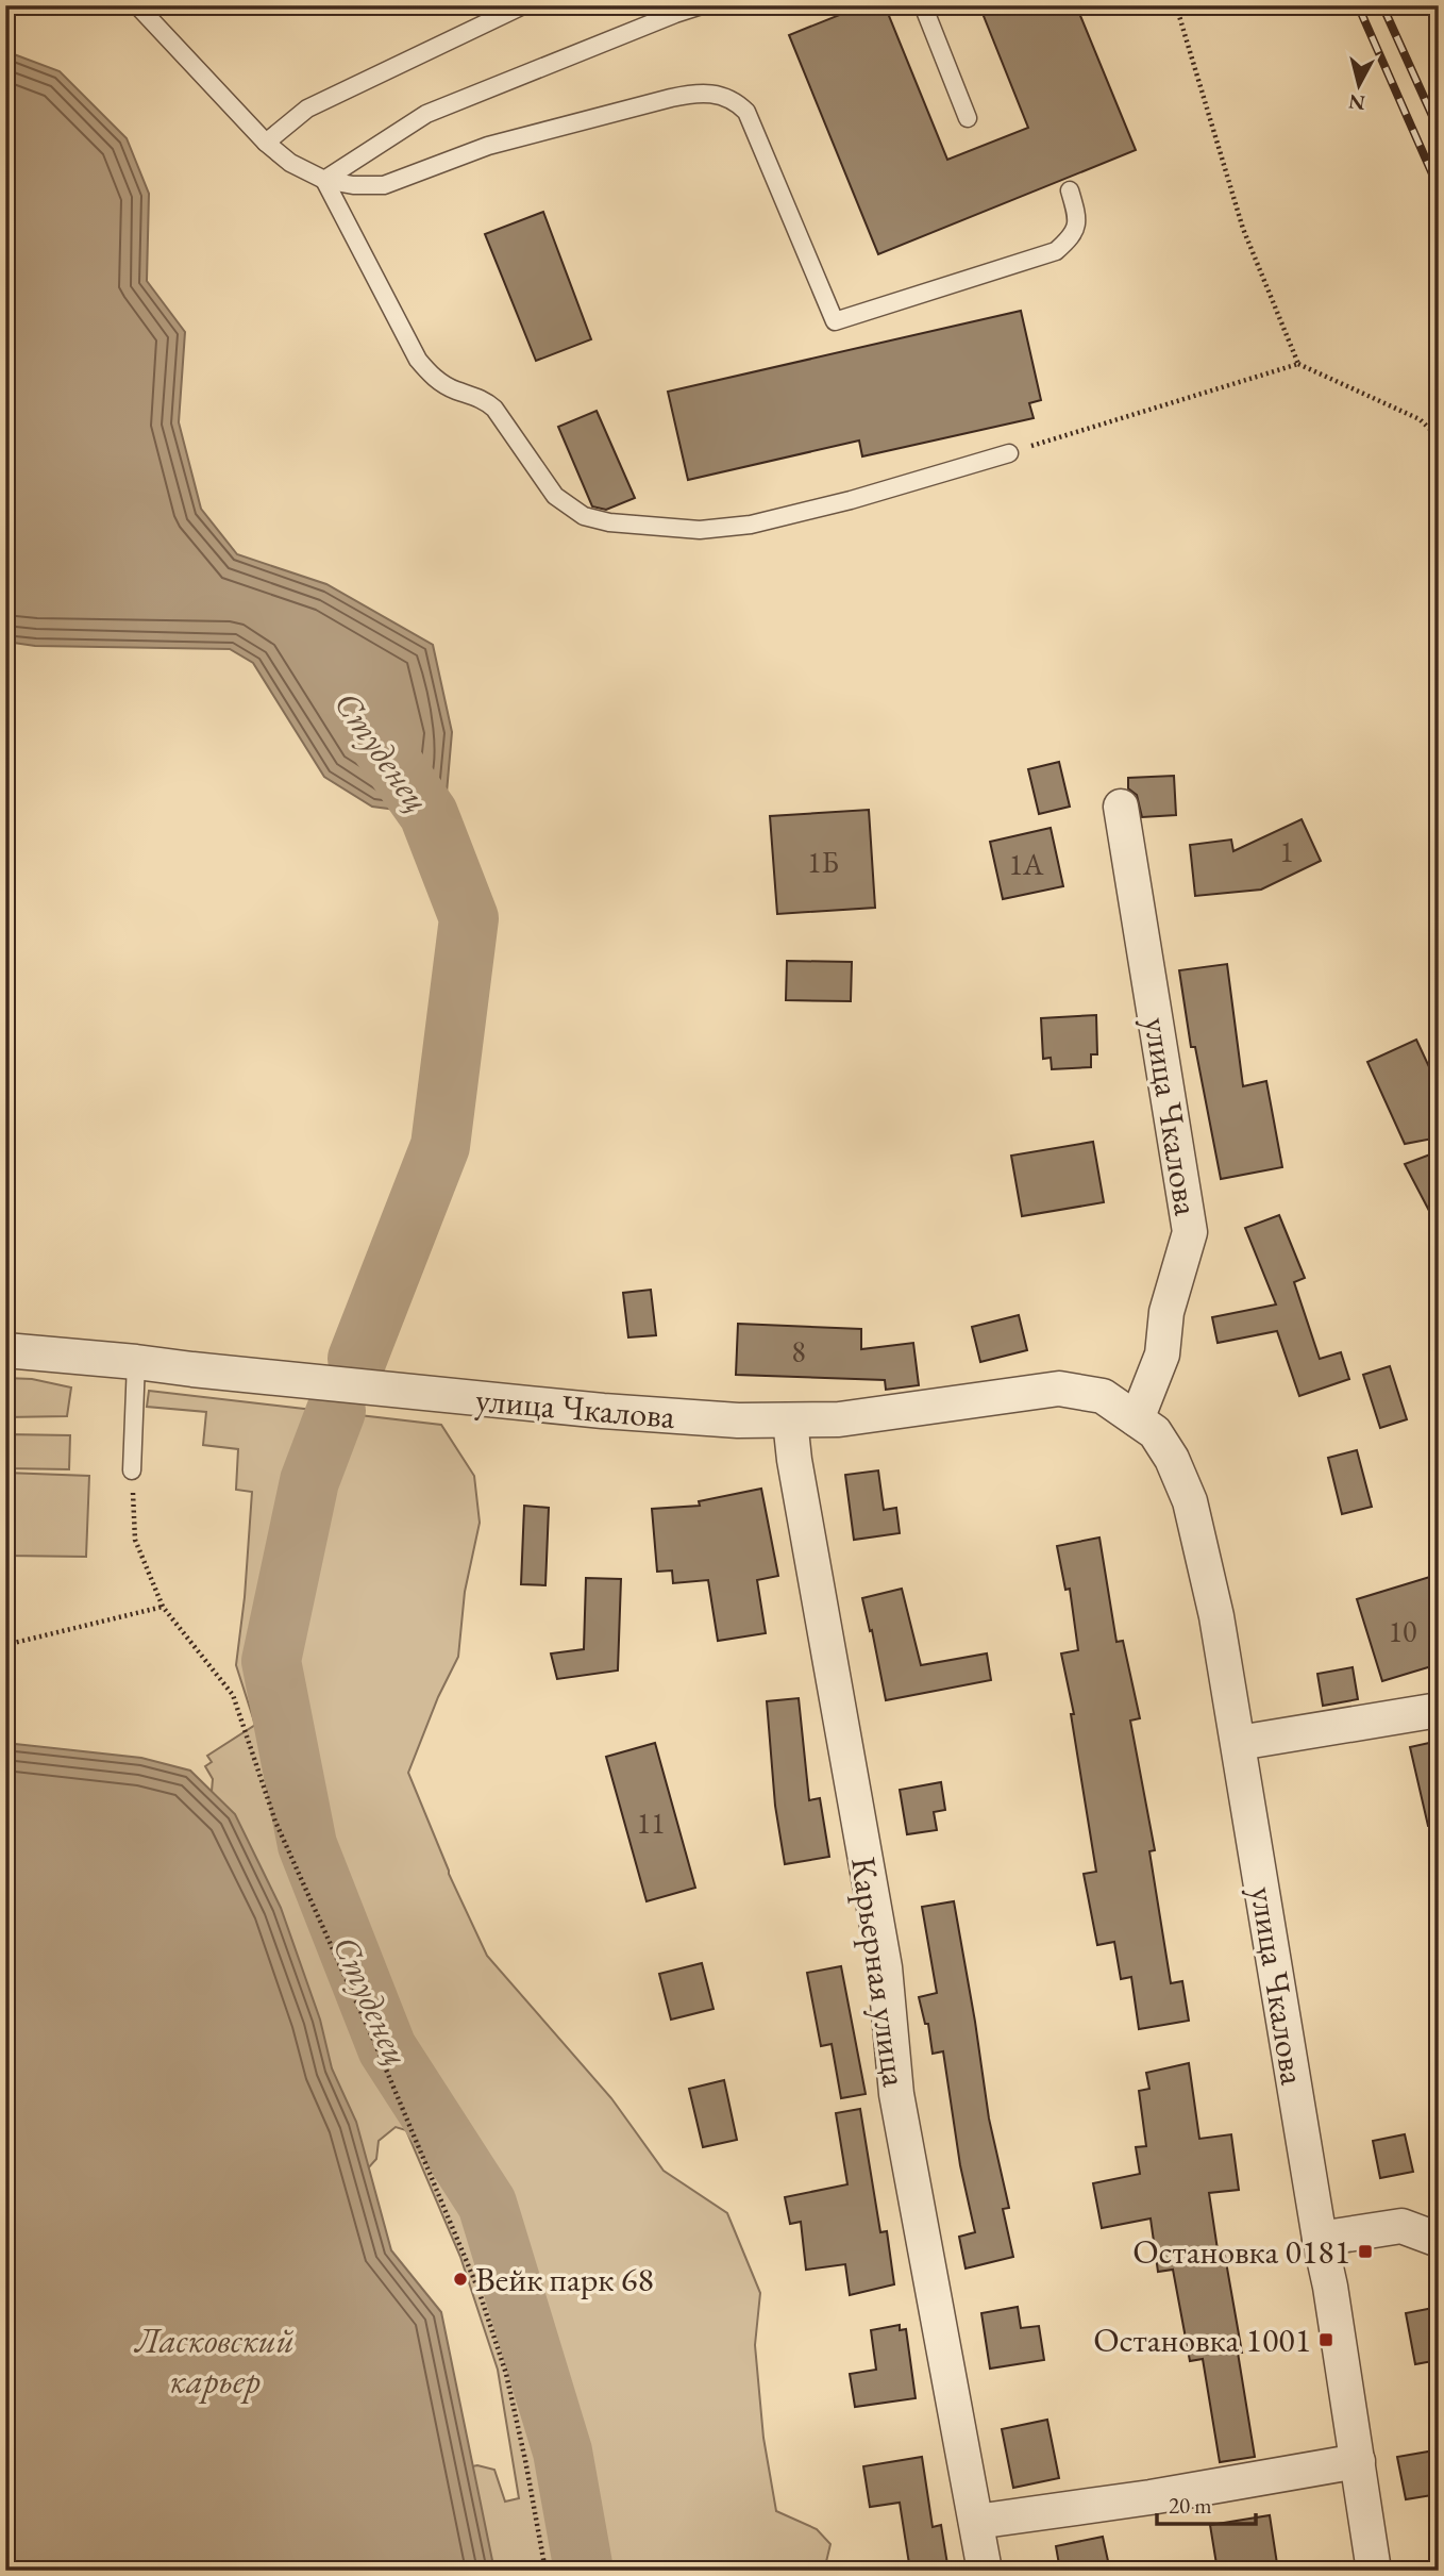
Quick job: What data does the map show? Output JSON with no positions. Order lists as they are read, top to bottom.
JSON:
{
  "streets": {
    "street": ["улица Чкалова", "Карьерная улица"]
  },
  "crossings": [
    ["улица Чкалова", "Карьерная улица"]
  ],
  "water": ["Студенец", "Ласковский карьер"],
  "places": {
    "transit": ["Остановка 0181", "Остановка 1001"],
    "other": ["Вейк парк 68"]
  },
  "house_numbers": [
    "1",
    "1Б",
    "1А",
    "8",
    "10",
    "11"
  ],
  "scale_bar": "20 m",
  "north": "bottom"
}
